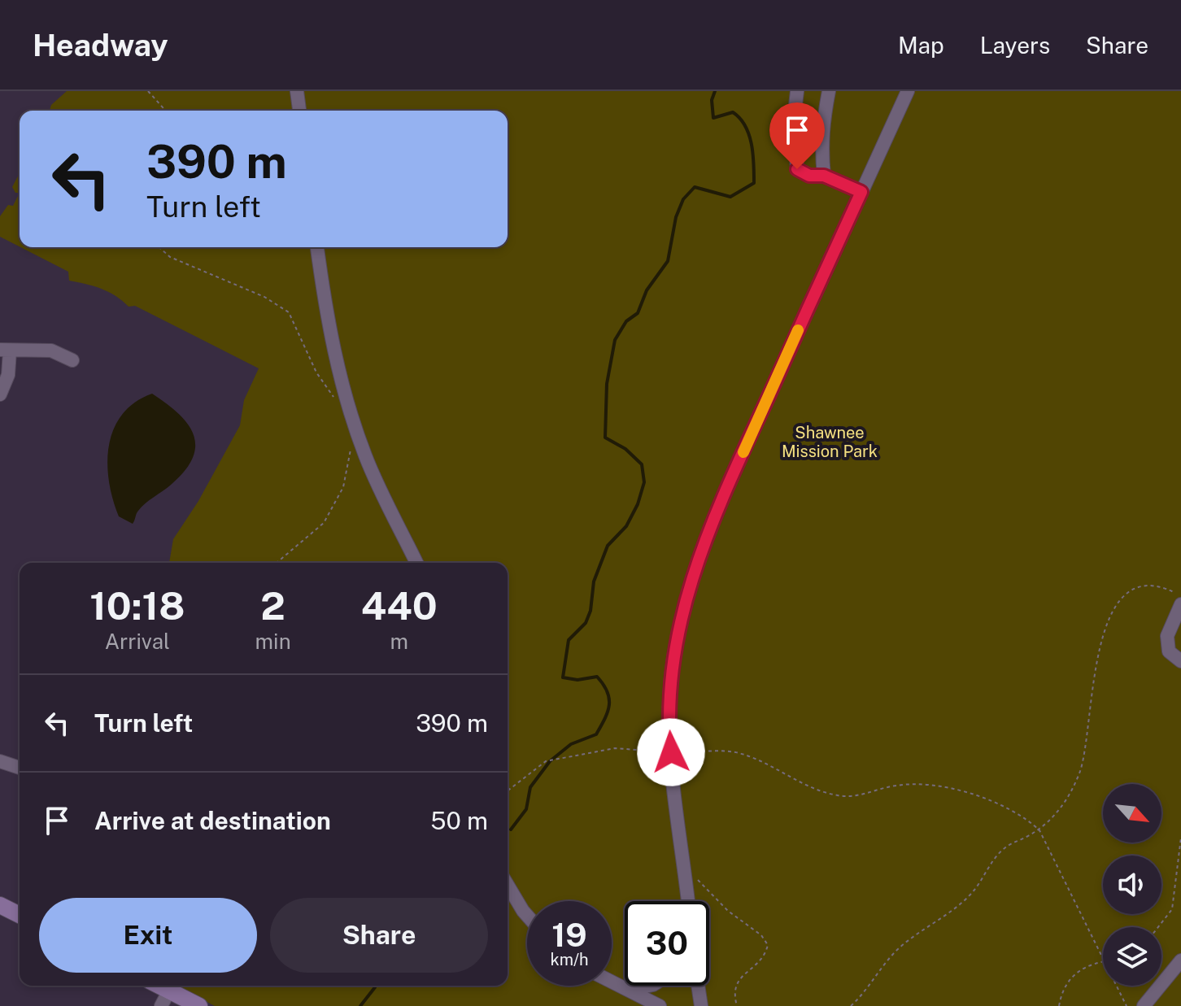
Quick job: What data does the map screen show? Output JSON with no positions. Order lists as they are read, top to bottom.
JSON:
{
  "parks": ["Shawnee Mission Park"],
  "north": "bottom right",
  "page": {
    "header": "Headway",
    "nav": ["Map", "Layers", "Share"],
    "turn": ["390 m", "Turn left"],
    "eta": [
      "10:18",
      "Arrival",
      "2",
      "min",
      "440",
      "m"
    ],
    "list": [
      {
        "name": "Turn left",
        "value": "390 m"
      },
      {
        "name": "Arrive at destination",
        "value": "50 m"
      }
    ],
    "buttons": ["Exit", "Share"],
    "speed": "19 km/h",
    "limit": "30"
  }
}
